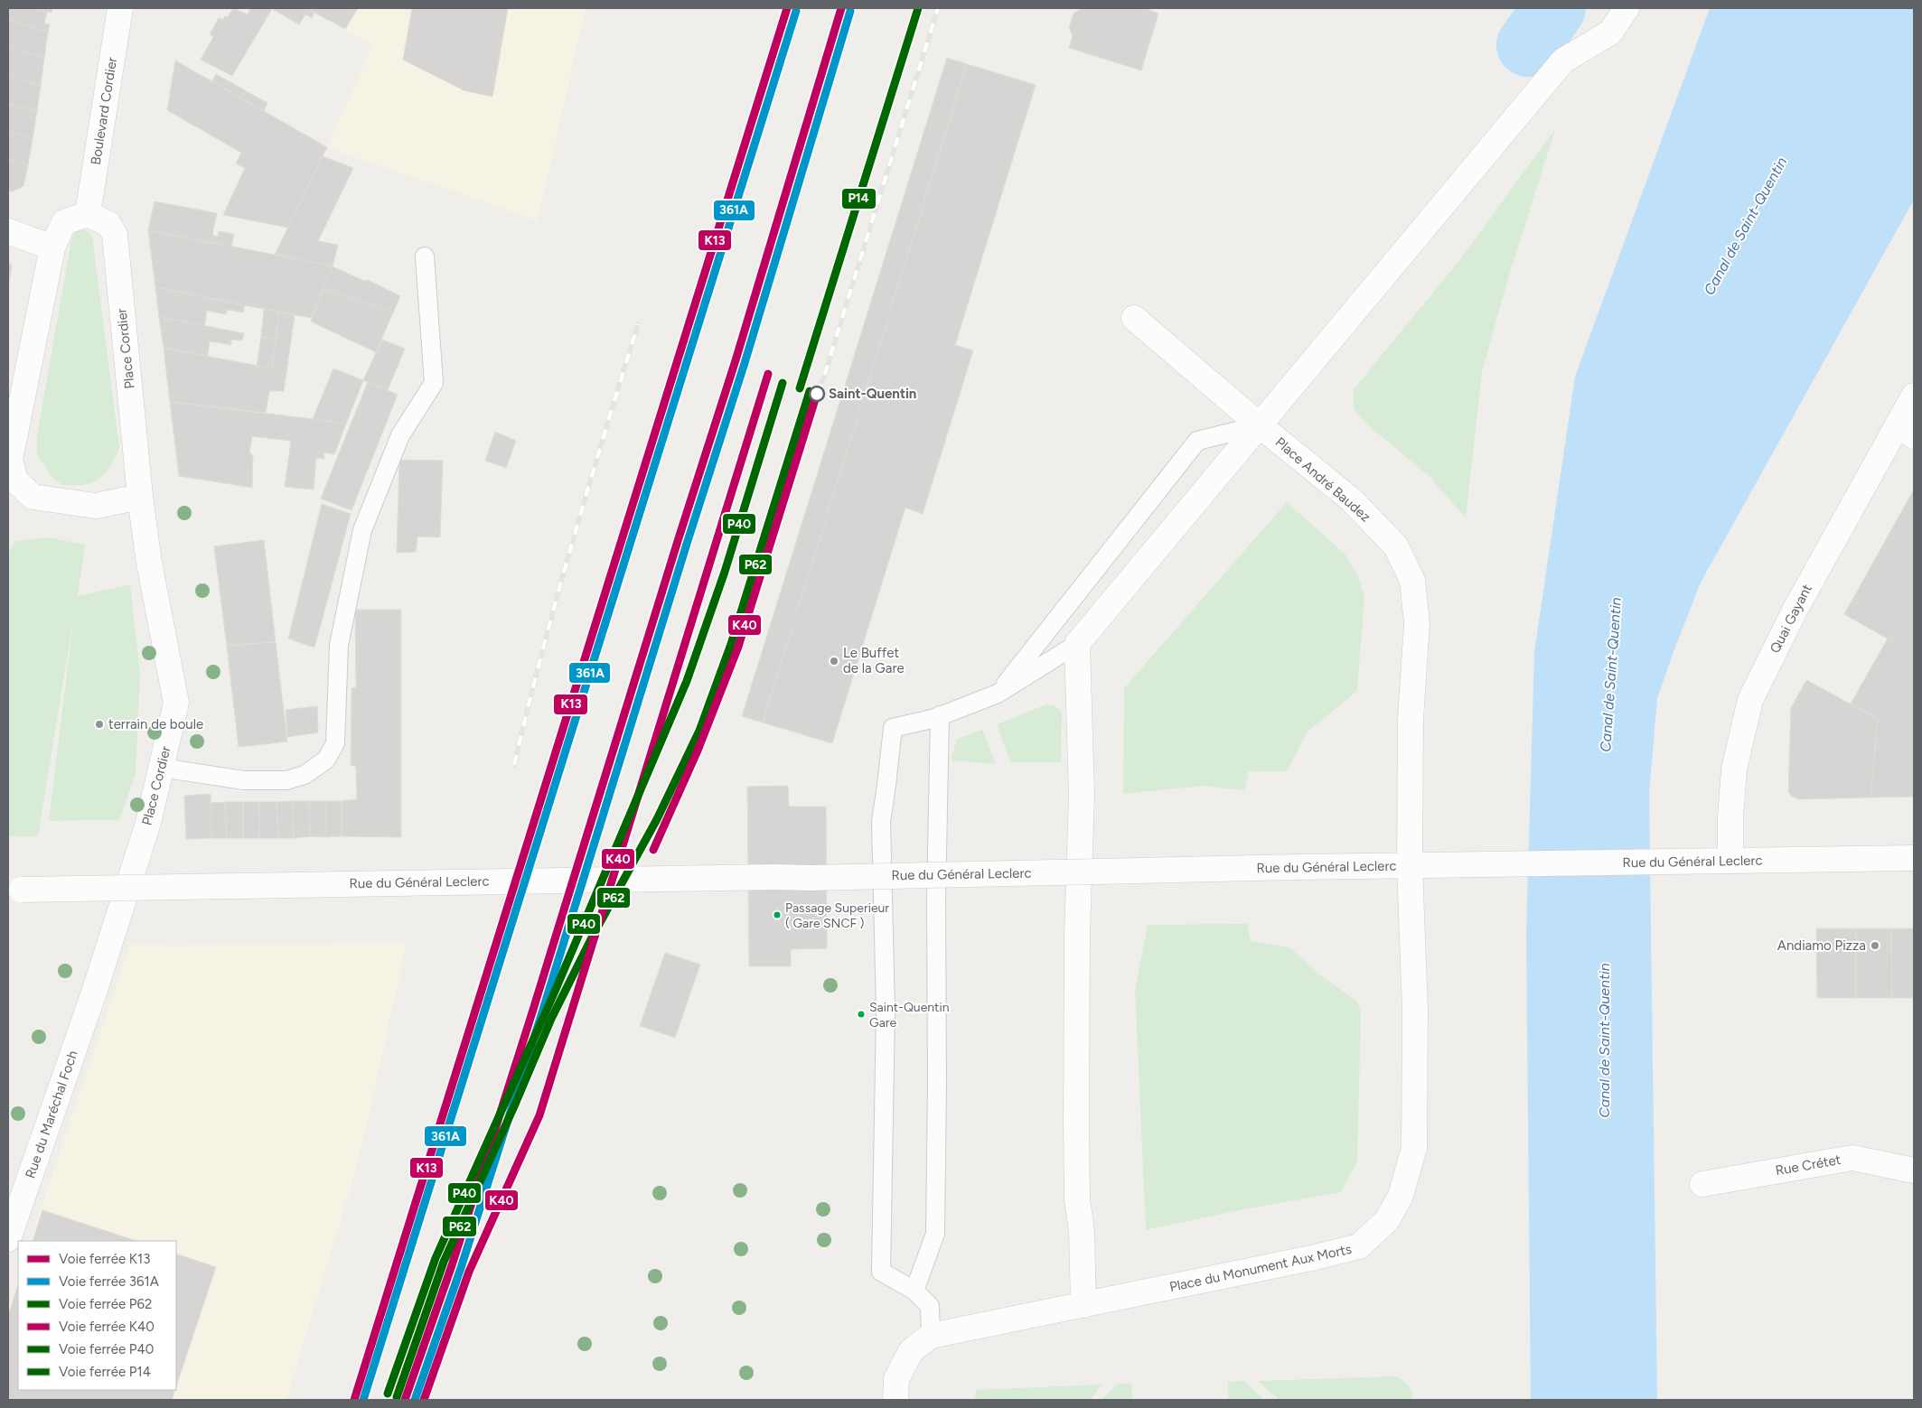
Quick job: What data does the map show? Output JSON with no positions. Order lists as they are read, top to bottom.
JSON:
{
  "streets": {
    "street": [
      "Boulevard Cordier",
      "Place Cordier",
      "Place André Baudez",
      "Quai Gayant",
      "Rue du Général Leclerc",
      "Rue du Maréchal Foch",
      "Rue Crétet",
      "Place du Monument Aux Morts"
    ]
  },
  "crossings": [
    ["Boulevard Cordier", "Place Cordier"],
    ["Place Cordier", "Rue du Maréchal Foch"],
    ["Place André Baudez", "Rue du Général Leclerc"],
    ["Place André Baudez", "Place du Monument Aux Morts"],
    ["Quai Gayant", "Rue du Général Leclerc"],
    ["Rue du Général Leclerc", "Place du Monument Aux Morts"]
  ],
  "water": ["Canal de Saint-Quentin"],
  "places": [
    "Saint-Quentin",
    "Le Buffet de la Gare",
    "terrain de boule",
    "Passage Superieur ( Gare SNCF )",
    "Andiamo Pizza",
    "Saint-Quentin Gare"
  ],
  "lines": [
    "rail line K13",
    "rail line P14",
    "rail line 361A",
    "rail line K40",
    "rail line P40",
    "rail line P62"
  ],
  "legend": [
    "Voie ferrée K13",
    "Voie ferrée 361A",
    "Voie ferrée P62",
    "Voie ferrée K40",
    "Voie ferrée P40",
    "Voie ferrée P14"
  ]
}
